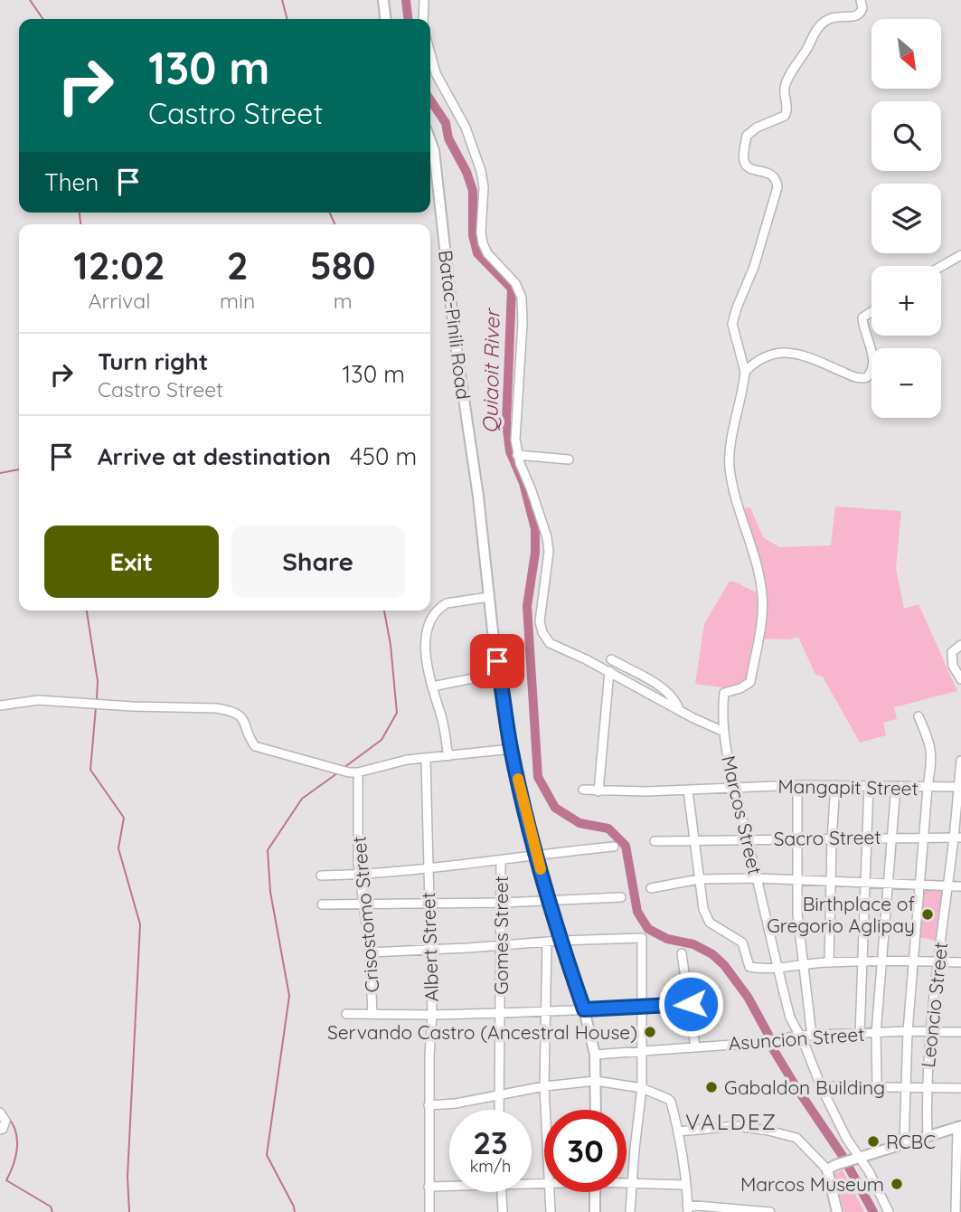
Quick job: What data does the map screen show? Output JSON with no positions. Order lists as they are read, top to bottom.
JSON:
{
  "streets": {
    "main road": ["Batac-Pinili Road"],
    "street": [
      "Mangapit Street",
      "Marcos Street",
      "Sacro Street",
      "Crisostomo Street",
      "Gomes Street",
      "Albert Street",
      "Leoncio Street",
      "Asuncion Street"
    ]
  },
  "crossings": [
    ["Batac-Pinili Road", "Crisostomo Street"],
    ["Batac-Pinili Road", "Asuncion Street"],
    ["Mangapit Street", "Marcos Street"],
    ["Mangapit Street", "Leoncio Street"],
    ["Marcos Street", "Sacro Street"],
    ["Marcos Street", "Asuncion Street"],
    ["Sacro Street", "Leoncio Street"],
    ["Crisostomo Street", "Gomes Street"],
    ["Crisostomo Street", "Albert Street"],
    ["Leoncio Street", "Asuncion Street"]
  ],
  "districts": ["VALDEZ"],
  "water": ["Quiaoit River"],
  "places": [
    "Birthplace of Gregorio Aglipay",
    "Servando Castro (Ancestral House)",
    "Gabaldon Building",
    "RCBC",
    "Marcos Museum"
  ],
  "north": "bottom right",
  "page": {
    "map_buttons": ["+", "−"],
    "turn": ["130 m", "Castro Street"],
    "then": "Then",
    "eta": [
      "12:02",
      "Arrival",
      "2",
      "min",
      "580",
      "m"
    ],
    "list": [
      {
        "name": "Turn right",
        "note": "Castro Street",
        "value": "130 m"
      },
      {
        "name": "Arrive at destination",
        "value": "450 m"
      }
    ],
    "buttons": ["Exit", "Share"],
    "speed": "23 km/h",
    "limit": "30"
  }
}
